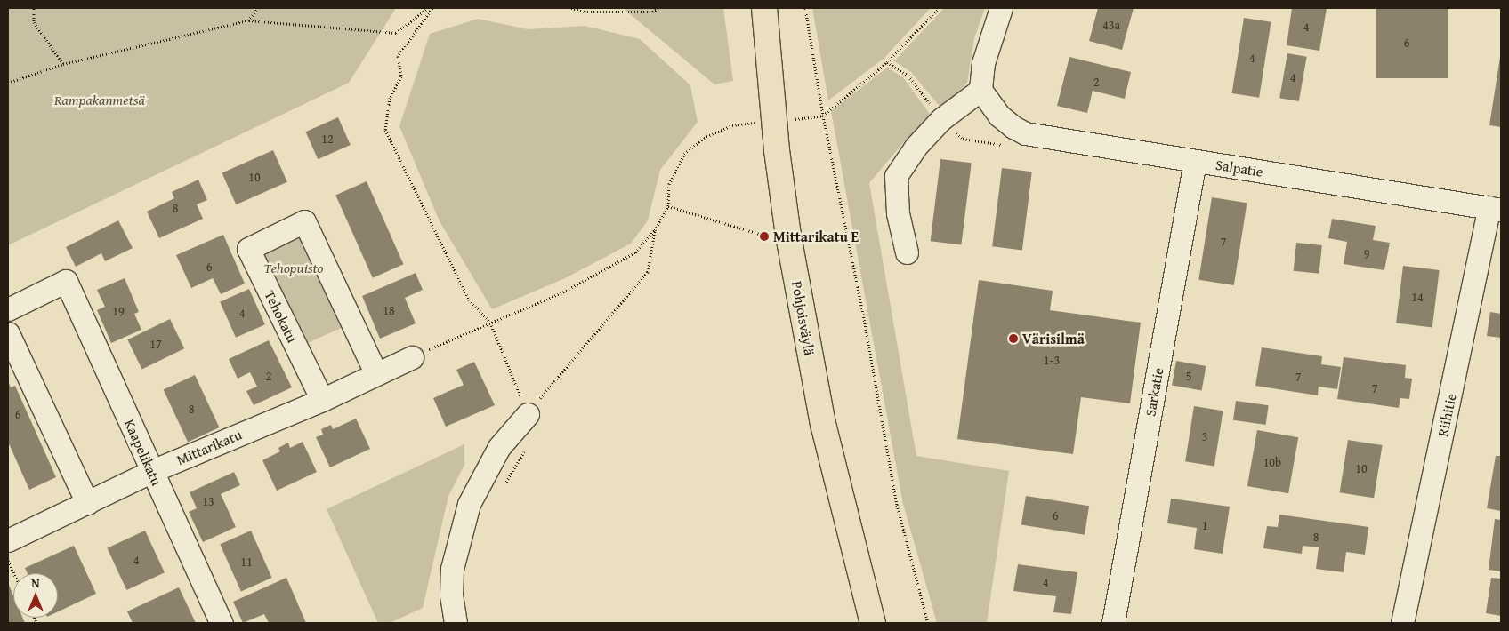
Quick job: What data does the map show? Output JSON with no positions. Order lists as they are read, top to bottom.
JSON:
{
  "streets": {
    "main road": ["Pohjoisväylä"],
    "street": [
      "Salpatie",
      "Tehokatu",
      "Sarkatie",
      "Riihitie",
      "Mittarikatu",
      "Kaapelikatu"
    ]
  },
  "crossings": [
    ["Salpatie", "Sarkatie"],
    ["Salpatie", "Riihitie"],
    ["Tehokatu", "Mittarikatu"],
    ["Mittarikatu", "Kaapelikatu"]
  ],
  "parks": ["Rampakanmetsä", "Tehopuisto"],
  "places": ["Mittarikatu E", "Värisilmä"],
  "house_numbers": [
    "43a",
    "4",
    "6",
    "4",
    "4",
    "2",
    "12",
    "10",
    "8",
    "7",
    "9",
    "6",
    "14",
    "18",
    "19",
    "4",
    "17",
    "1-3",
    "2",
    "5",
    "7",
    "7",
    "8",
    "6",
    "3",
    "10b",
    "10",
    "13",
    "6",
    "1",
    "8",
    "4",
    "11",
    "4"
  ],
  "north": "top"
}
